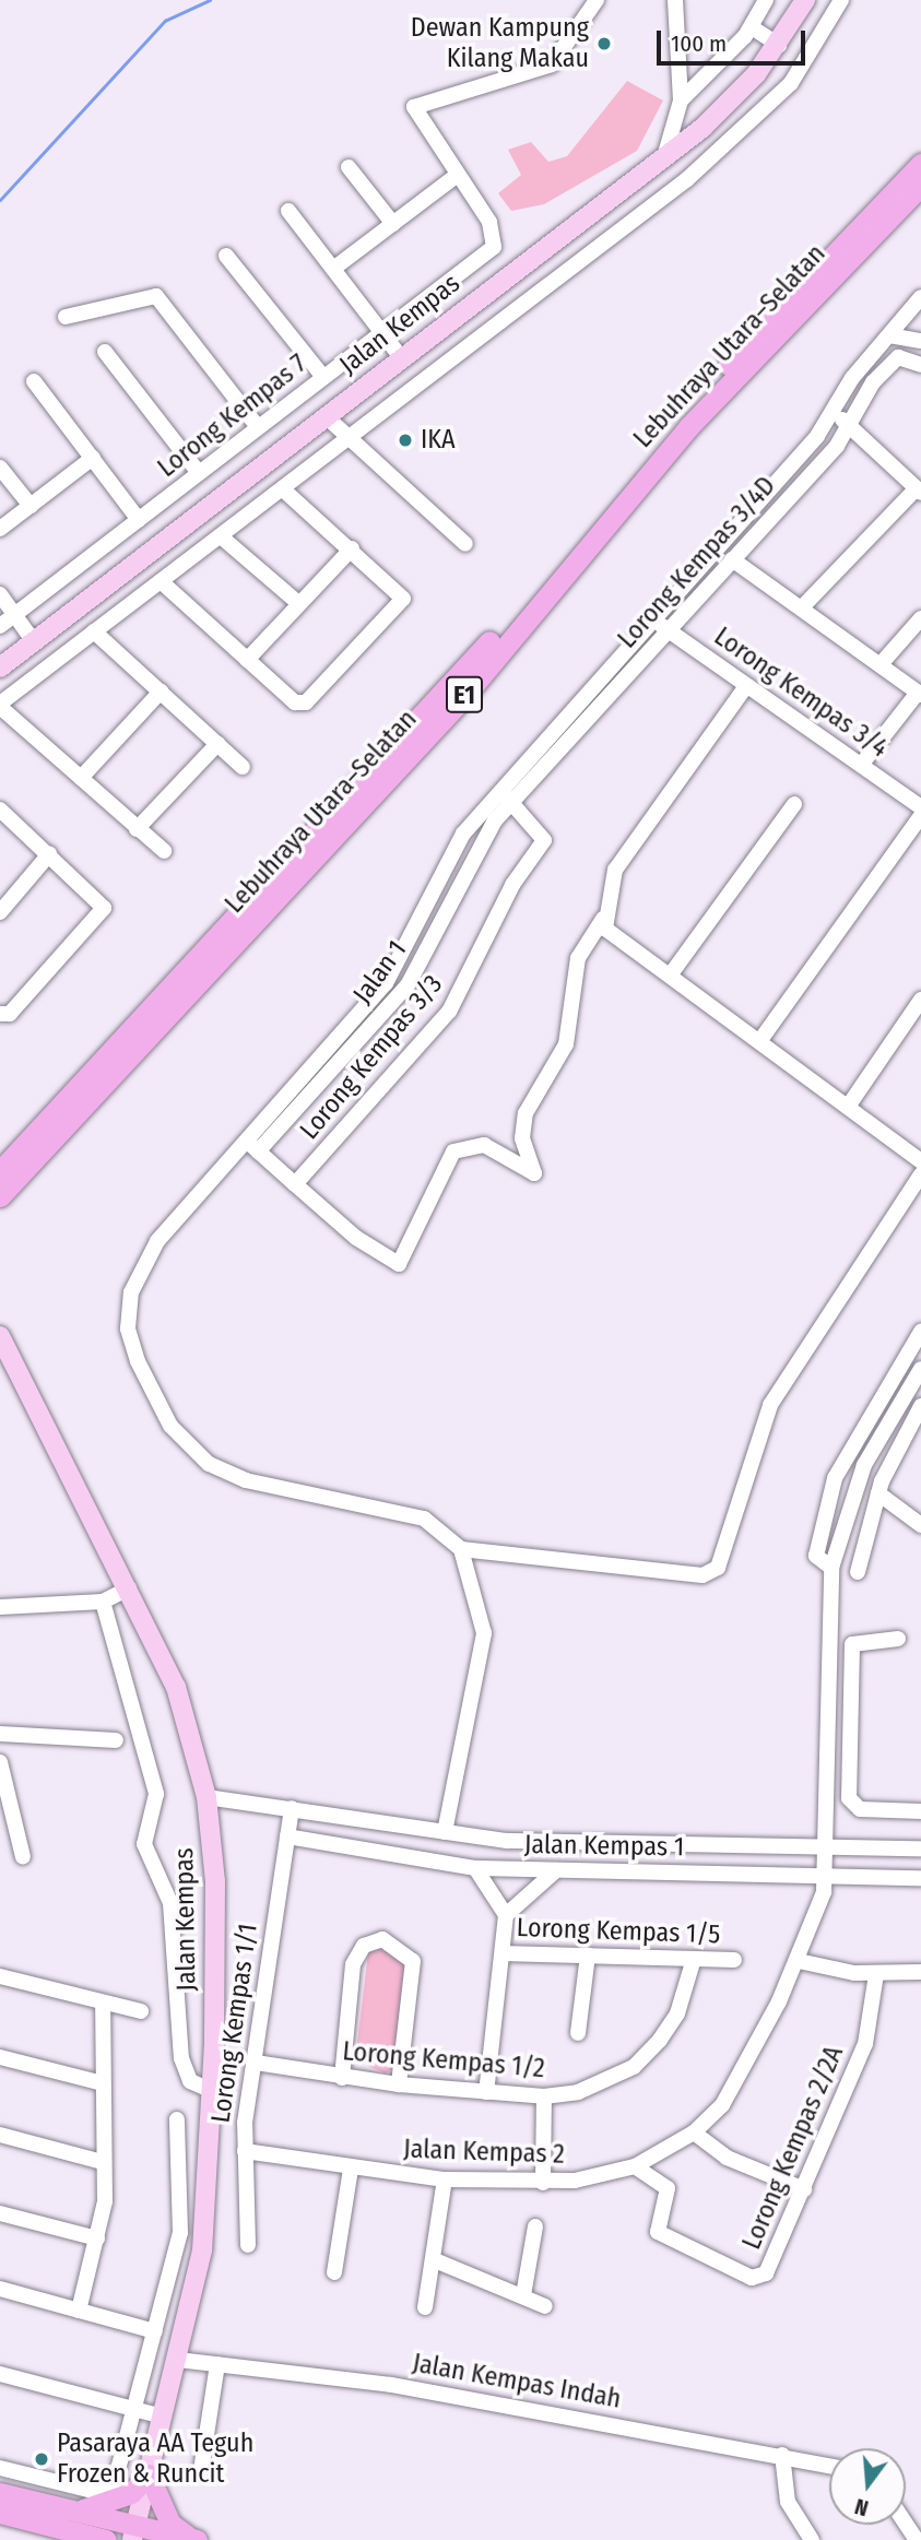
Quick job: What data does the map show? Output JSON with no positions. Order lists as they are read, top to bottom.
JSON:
{
  "streets": {
    "highway": ["Lebuhraya Utara–Selatan", "E1"],
    "main road": ["Jalan Kempas"],
    "street": [
      "Lorong Kempas 7",
      "Lorong Kempas 3/4D",
      "Lorong Kempas 3/4",
      "Jalan 1",
      "Lorong Kempas 3/3",
      "Jalan Kempas 1",
      "Lorong Kempas 1/5",
      "Lorong Kempas 1/1",
      "Lorong Kempas 1/2",
      "Lorong Kempas 2/2A",
      "Jalan Kempas 2",
      "Jalan Kempas Indah"
    ]
  },
  "crossings": [
    ["Jalan Kempas", "Jalan Kempas Indah"],
    ["Lorong Kempas 3/4D", "Lorong Kempas 3/4"],
    ["Lorong Kempas 3/4D", "Jalan 1"],
    ["Lorong Kempas 3/4D", "Lorong Kempas 3/3"],
    ["Jalan 1", "Lorong Kempas 3/3"],
    ["Jalan Kempas 1", "Lorong Kempas 1/1"],
    ["Jalan Kempas 1", "Jalan Kempas 2"],
    ["Lorong Kempas 1/5", "Lorong Kempas 1/2"],
    ["Lorong Kempas 1/1", "Lorong Kempas 1/2"],
    ["Lorong Kempas 1/1", "Jalan Kempas 2"],
    ["Lorong Kempas 2/2A", "Jalan Kempas 2"]
  ],
  "places": ["Dewan Kampung Kilang Makau", "IKA", "Pasaraya AA Teguh Frozen & Runcit"],
  "scale_bar": "100 m",
  "north": "bottom"
}
